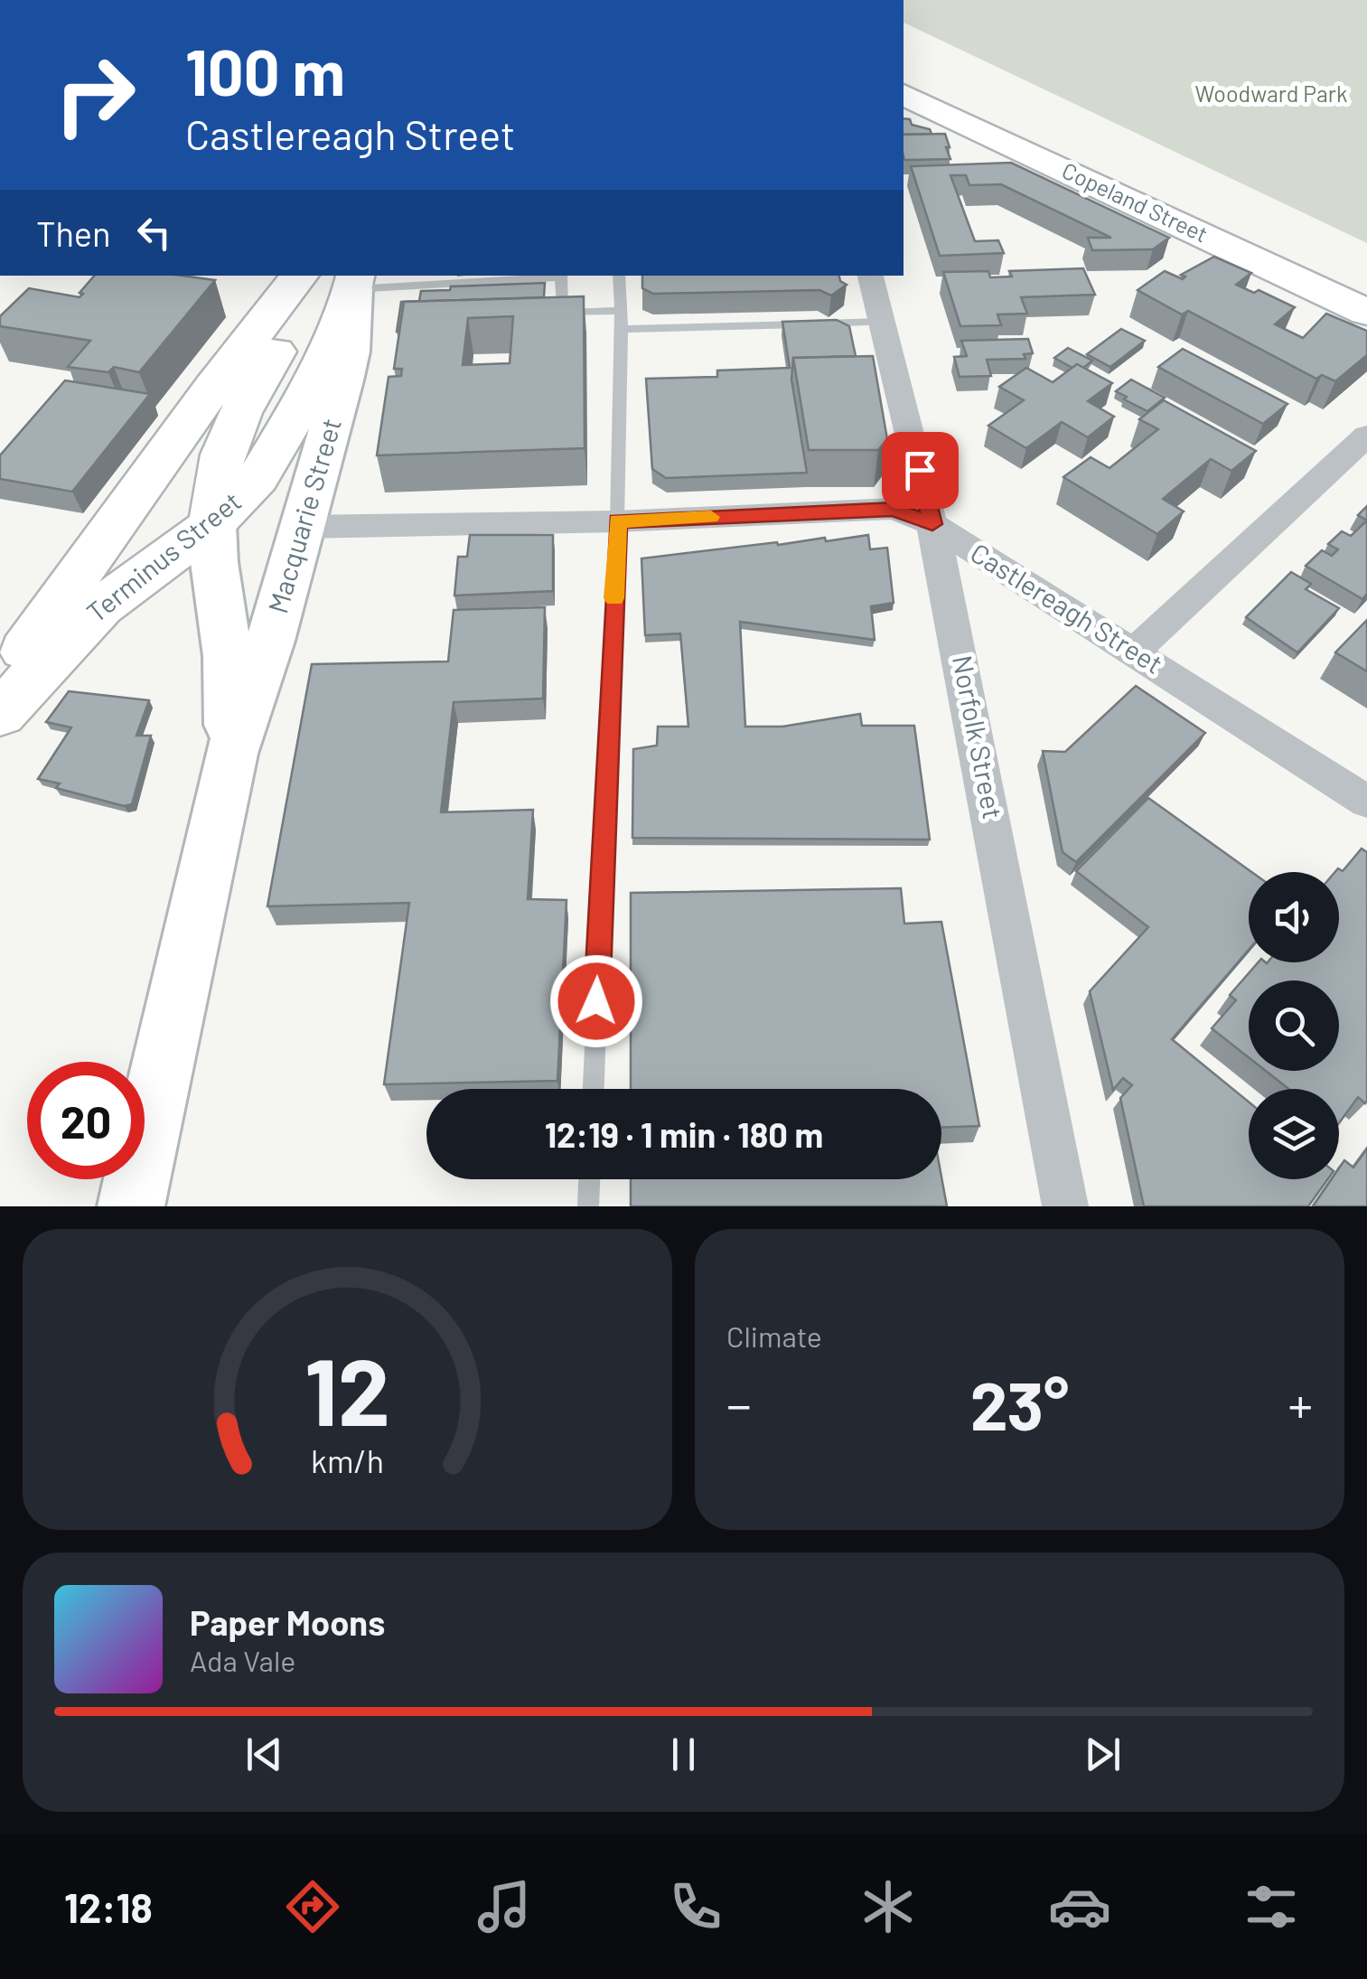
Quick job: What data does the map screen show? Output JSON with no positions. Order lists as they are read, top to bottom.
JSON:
{
  "streets": {
    "highway": ["Copeland Street", "Macquarie Street", "Terminus Street"],
    "street": ["Castlereagh Street", "Norfolk Street"]
  },
  "crossings": [
    ["Macquarie Street", "Terminus Street"],
    ["Macquarie Street", "Castlereagh Street"],
    ["Castlereagh Street", "Norfolk Street"]
  ],
  "parks": ["Woodward Park"],
  "page": {
    "turn": ["100 m", "Castlereagh Street"],
    "then": "Then",
    "limit": "20",
    "trip": "12:19 · 1 min · 180 m",
    "tile": "Climate",
    "heat": ["−", "23°", "+"],
    "song": ["Paper Moons", "Ada Vale"],
    "tabs": "12:18",
    "gauge": ["12", "km/h"]
  }
}
